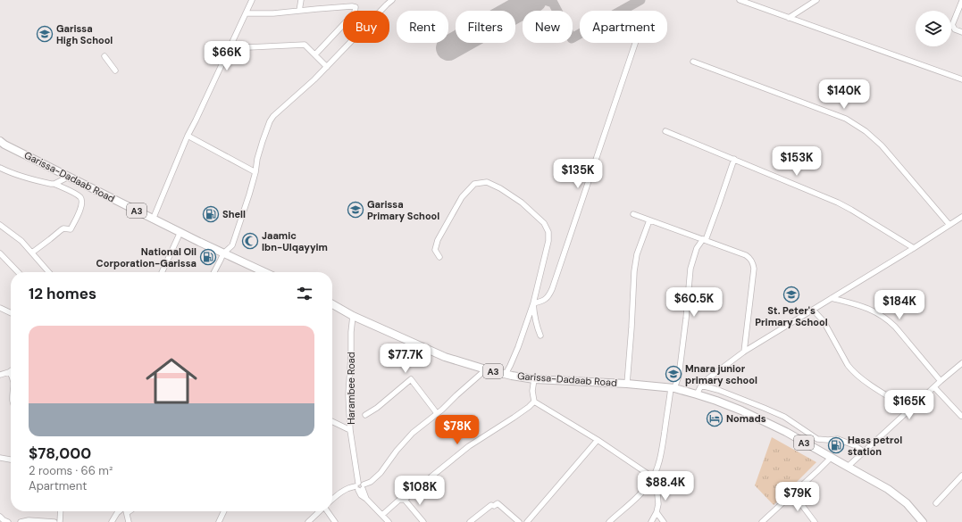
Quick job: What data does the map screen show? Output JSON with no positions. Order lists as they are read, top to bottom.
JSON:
{
  "streets": {
    "highway": ["Garissa-Dadaab Road", "A3"],
    "street": ["Harambee Road"]
  },
  "crossings": [
    ["Garissa-Dadaab Road", "A3"],
    ["Garissa-Dadaab Road", "Harambee Road"]
  ],
  "places": {
    "school or university": [
      "Garissa High School",
      "Garissa Primary School",
      "St. Peter's Primary School",
      "Mnara junior primary school"
    ],
    "fuel station": ["Shell", "National Oil Corporation-Garissa", "Hass petrol station"],
    "mosque": ["Jaamic Ibn-Ulqayyim"],
    "hotel": ["Nomads"]
  },
  "page": {
    "chip": [
      "Buy",
      "Rent",
      "Filters",
      "New",
      "Apartment"
    ],
    "price": [
      "$66K",
      "$140K",
      "$153K",
      "$135K",
      "$60.5K",
      "$184K",
      "$77.7K",
      "$165K",
      "$78K",
      "$88.4K",
      "$108K",
      "$79K"
    ],
    "heading": "12 homes",
    "list": [
      {
        "name": "$78,000",
        "note": "2 rooms · 66 m² · Apartment"
      }
    ]
  }
}
